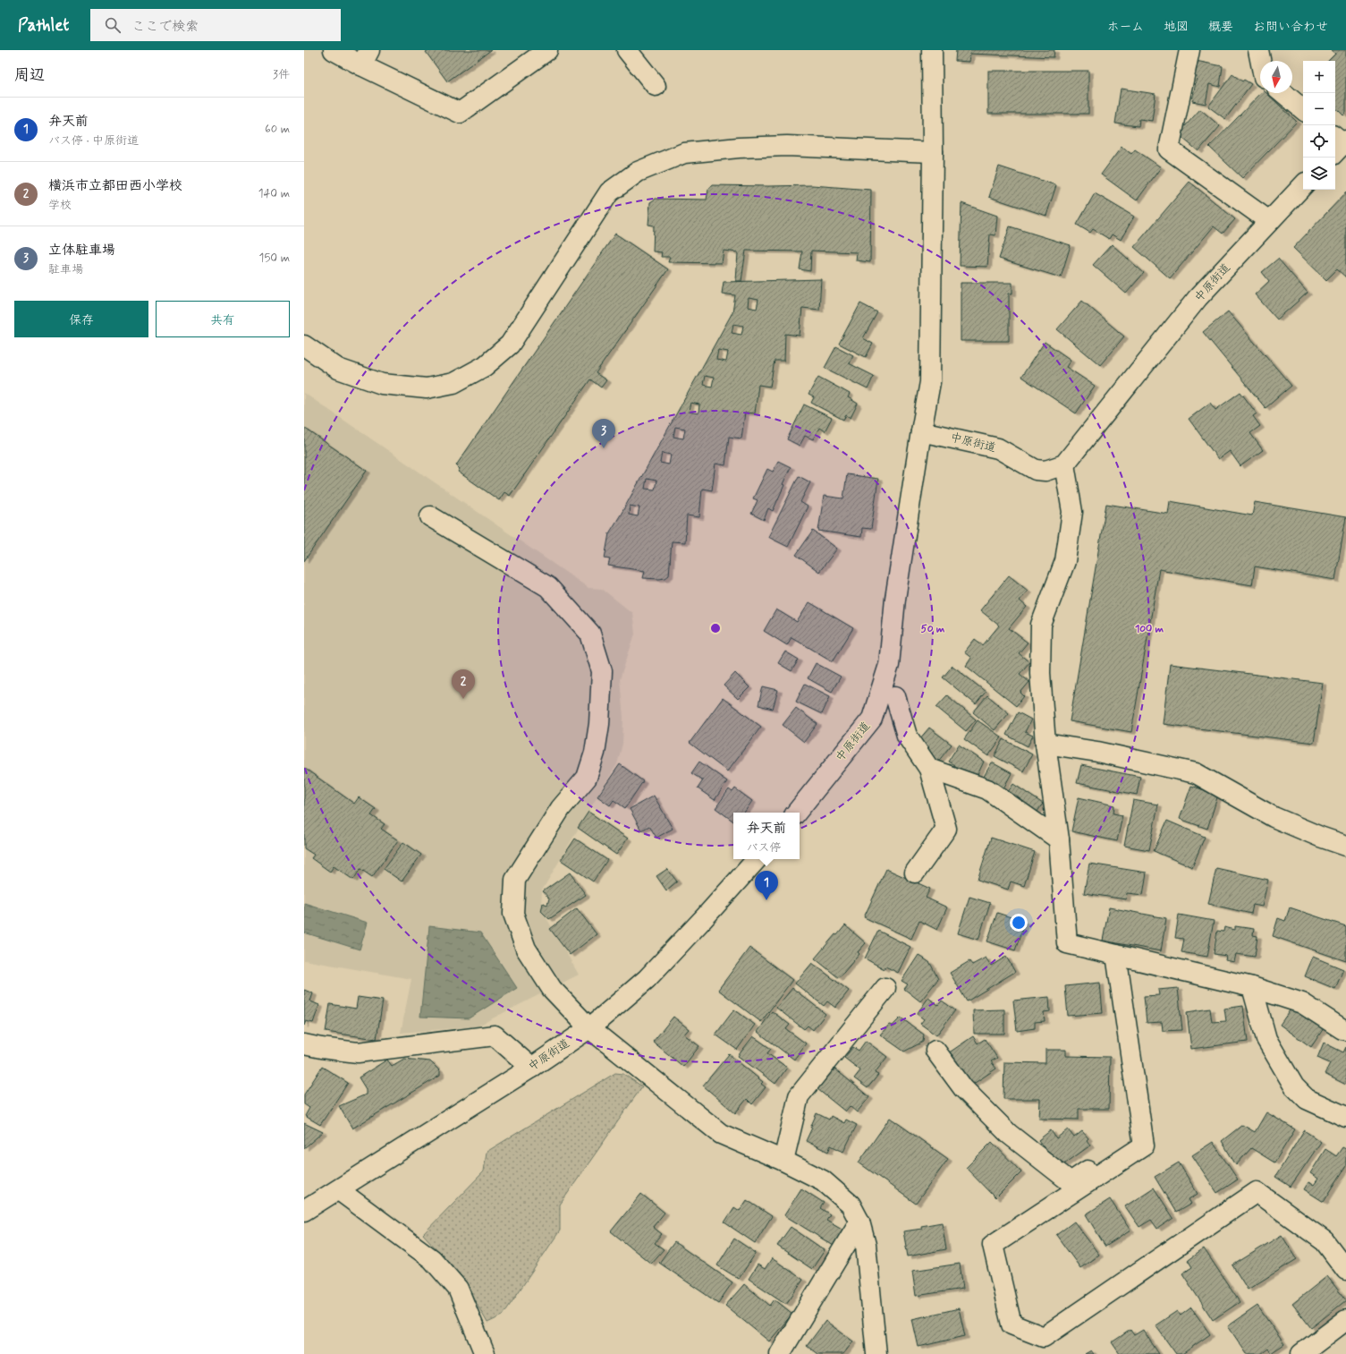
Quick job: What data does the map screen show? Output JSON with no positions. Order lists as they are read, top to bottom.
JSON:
{
  "streets": {
    "street": ["中原街道"]
  },
  "north": "bottom",
  "page": {
    "header": "Pathlet",
    "search": "ここで検索",
    "nav": [
      "ホーム",
      "地図",
      "概要",
      "お問い合わせ"
    ],
    "heading": ["周辺", "3件"],
    "map_buttons": ["+", "−"],
    "list": [
      {
        "mark": "1",
        "name": "弁天前",
        "note": "バス停 · 中原街道",
        "value": "60 m"
      },
      {
        "mark": "2",
        "name": "横浜市立都田西小学校",
        "note": "学校",
        "value": "140 m"
      },
      {
        "mark": "3",
        "name": "立体駐車場",
        "note": "駐車場",
        "value": "150 m"
      }
    ],
    "buttons": ["保存", "共有"],
    "pins": ["3", "2", "1"],
    "popup": ["弁天前", "バス停"]
  },
  "rings": ["50 m", "100 m"]
}
